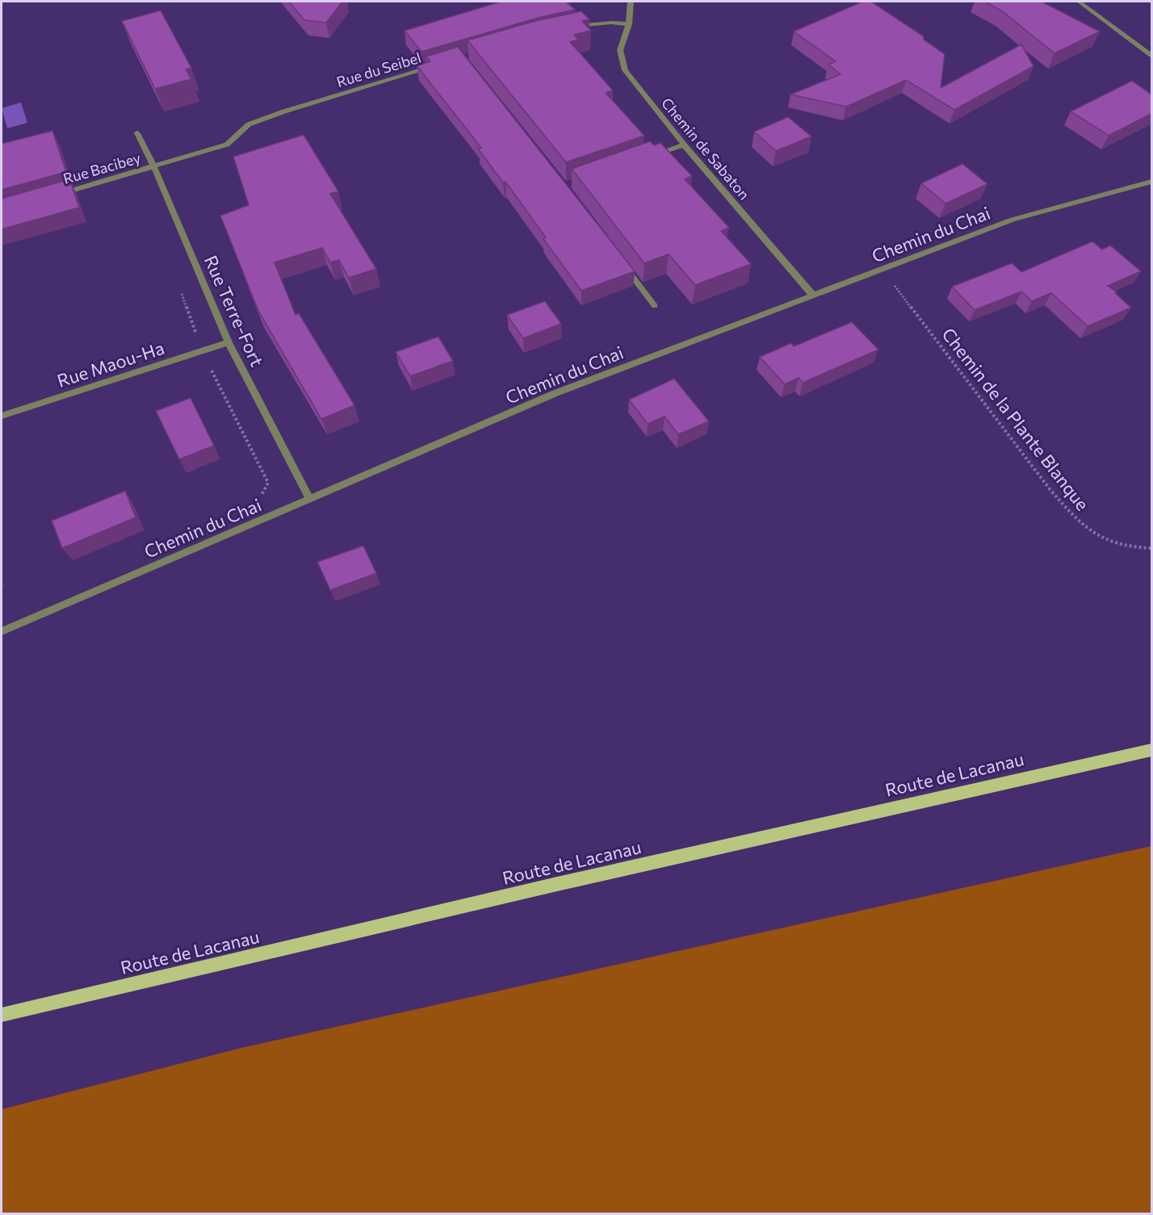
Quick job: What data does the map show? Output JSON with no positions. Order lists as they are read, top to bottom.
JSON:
{
  "streets": {
    "main road": ["Route de Lacanau"],
    "street": [
      "Rue du Seibel",
      "Chemin de Sabaton",
      "Rue Bacibey",
      "Chemin du Chai",
      "Rue Terre-Fort",
      "Rue Maou-Ha"
    ],
    "path": ["Chemin de la Plante Blanque"]
  },
  "crossings": [
    ["Rue du Seibel", "Rue Bacibey"],
    ["Rue du Seibel", "Rue Terre-Fort"],
    ["Chemin de Sabaton", "Chemin du Chai"],
    ["Rue Bacibey", "Rue Terre-Fort"],
    ["Chemin du Chai", "Rue Terre-Fort"],
    ["Chemin du Chai", "Chemin de la Plante Blanque"],
    ["Rue Terre-Fort", "Rue Maou-Ha"]
  ]
}
